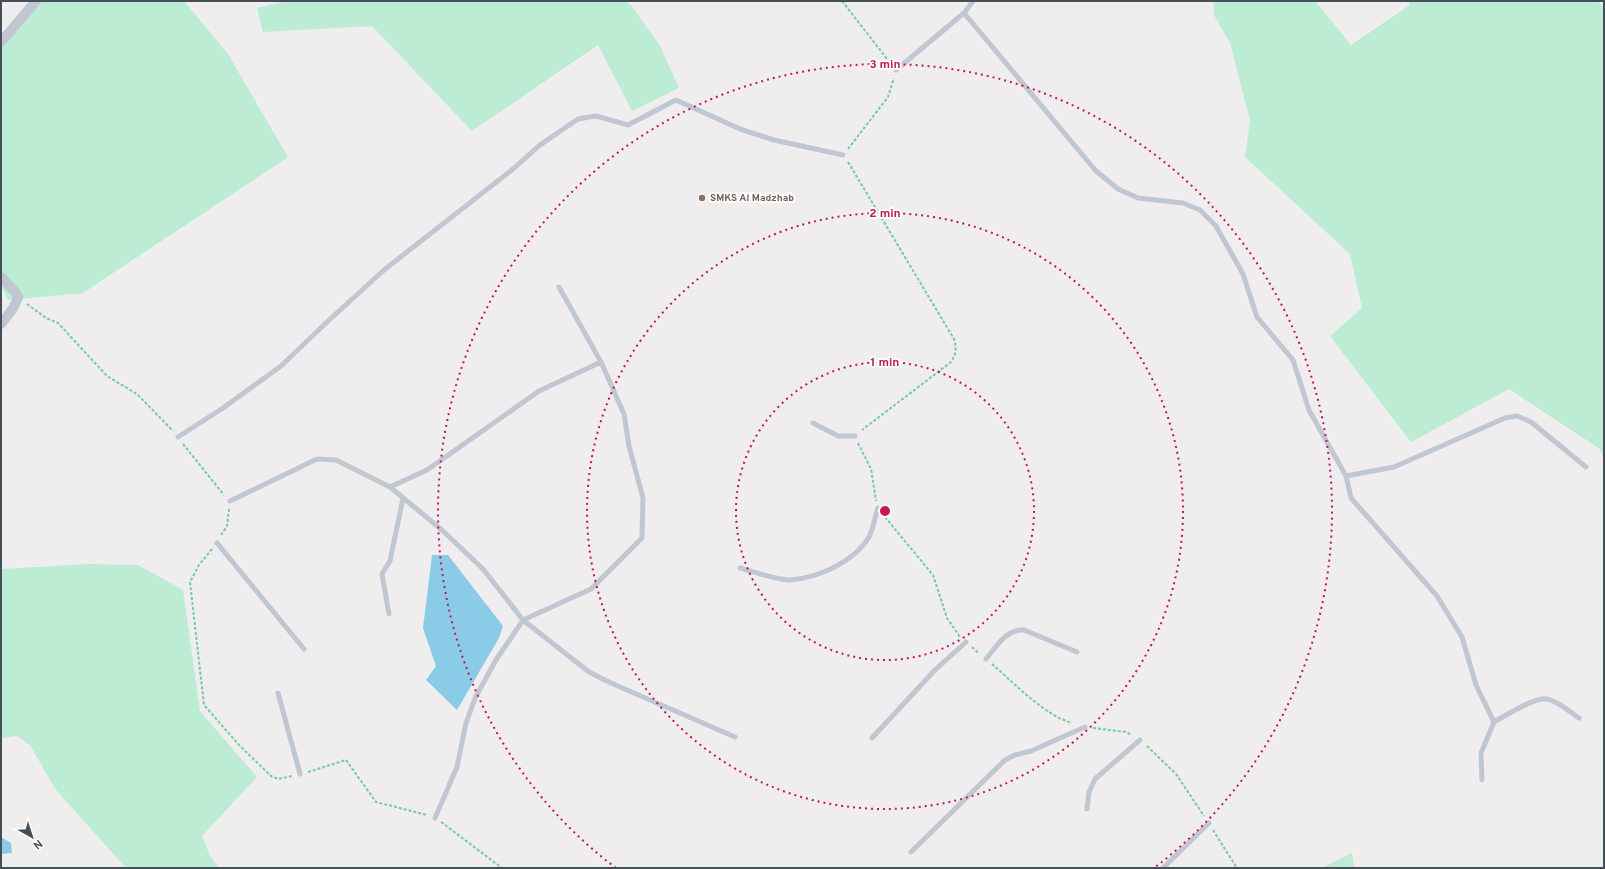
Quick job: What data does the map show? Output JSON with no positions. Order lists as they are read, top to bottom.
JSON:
{
  "places": ["SMKS Al Madzhab"],
  "north": "bottom right",
  "rings": ["3 min", "2 min", "1 min"]
}
